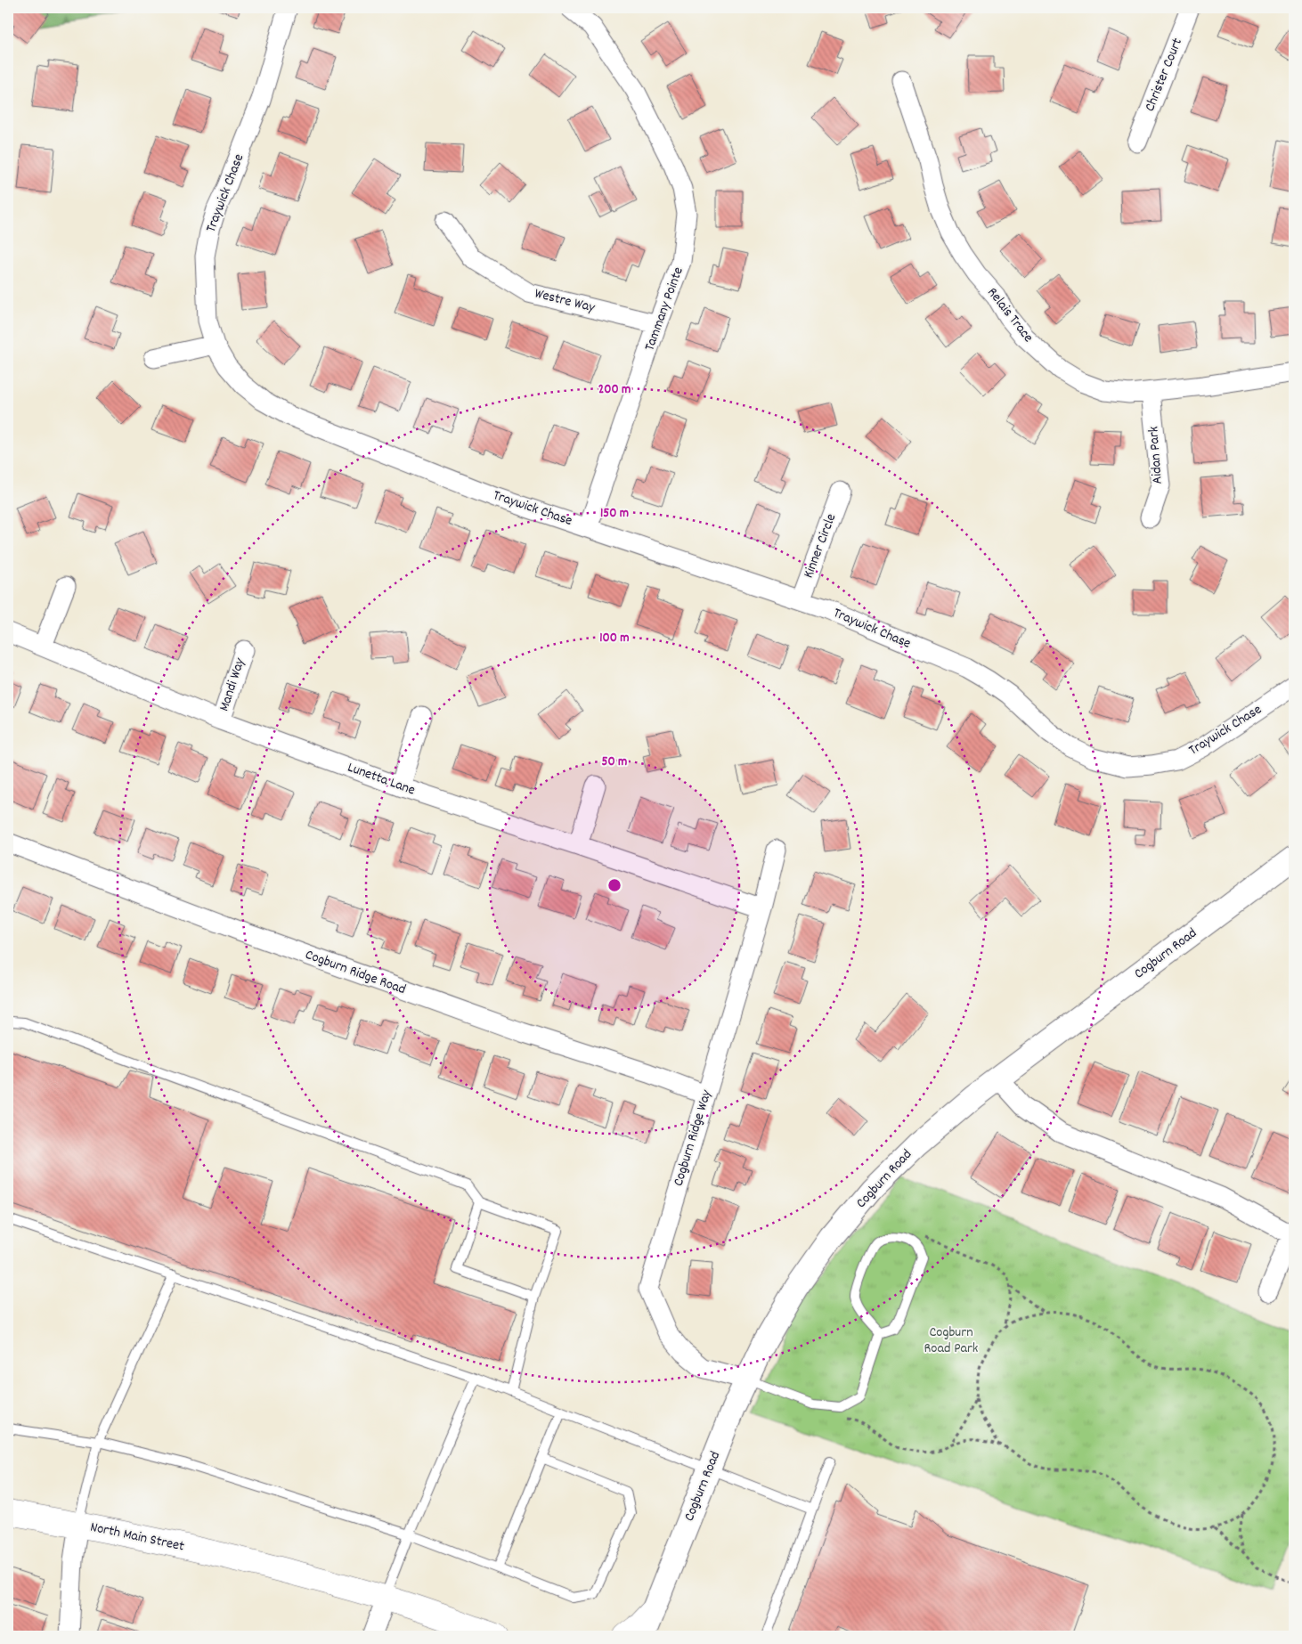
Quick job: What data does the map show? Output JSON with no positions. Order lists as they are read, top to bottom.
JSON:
{
  "streets": {
    "main road": ["North Main Street"],
    "street": [
      "Christer Court",
      "Traywick Chase",
      "Westre Way",
      "Tammany Pointe",
      "Relais Trace",
      "Aidan Park",
      "Kinner Circle",
      "Mandi Way",
      "Lunetta Lane",
      "Cogburn Road",
      "Cogburn Ridge Road",
      "Cogburn Ridge Way"
    ]
  },
  "crossings": [
    ["Traywick Chase", "Tammany Pointe"],
    ["Traywick Chase", "Kinner Circle"],
    ["Westre Way", "Tammany Pointe"],
    ["Relais Trace", "Aidan Park"],
    ["Mandi Way", "Lunetta Lane"],
    ["Lunetta Lane", "Cogburn Ridge Way"],
    ["Cogburn Road", "Cogburn Ridge Way"],
    ["Cogburn Ridge Road", "Cogburn Ridge Way"]
  ],
  "parks": ["Cogburn Road Park"],
  "rings": [
    "200 m",
    "150 m",
    "100 m",
    "50 m"
  ]
}
